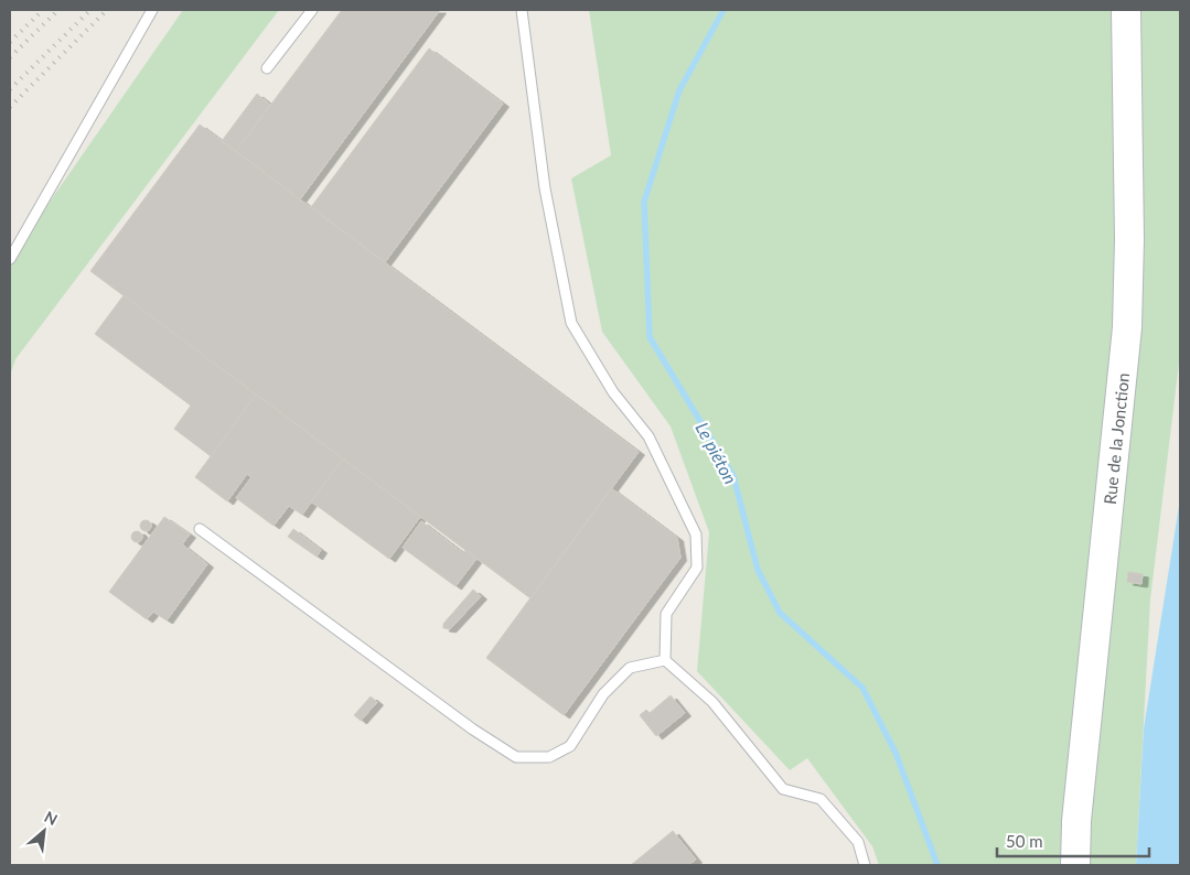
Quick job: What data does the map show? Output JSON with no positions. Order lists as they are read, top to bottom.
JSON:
{
  "streets": {
    "street": ["Rue de la Jonction"]
  },
  "water": ["Le piéton"],
  "scale_bar": "50 m",
  "north": "top right"
}
